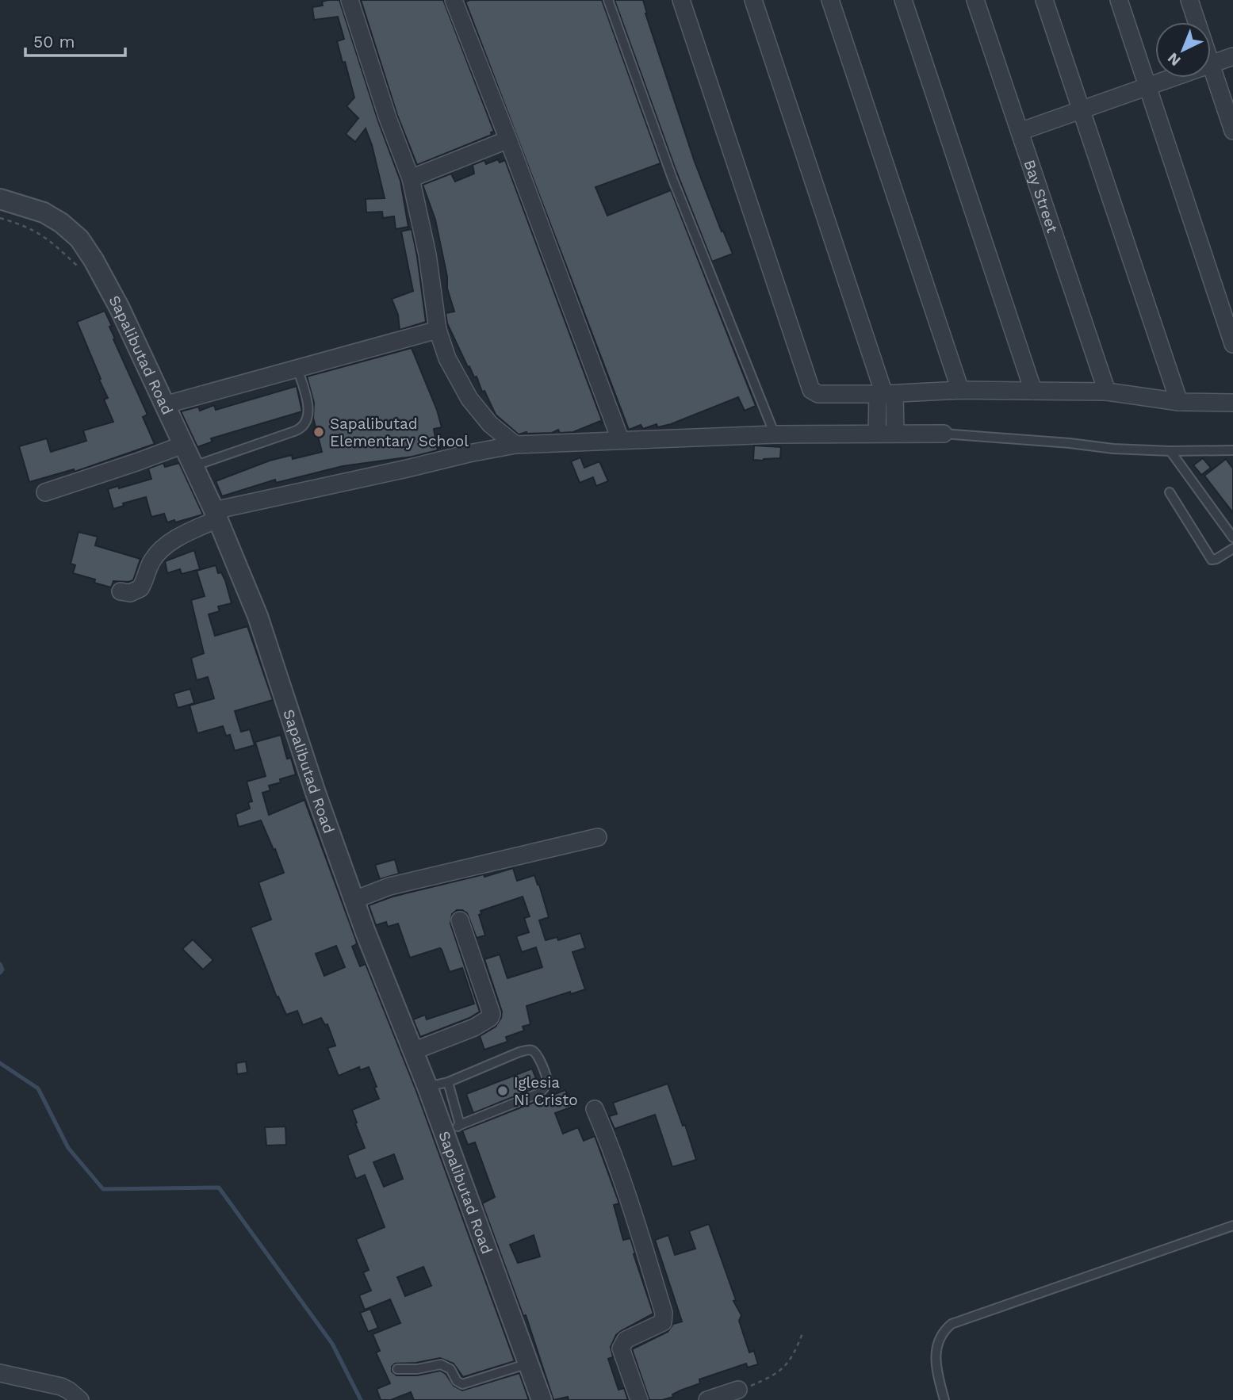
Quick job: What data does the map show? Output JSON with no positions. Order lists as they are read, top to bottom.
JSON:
{
  "streets": {
    "street": ["Bay Street", "Sapalibutad Road"]
  },
  "places": ["Sapalibutad Elementary School", "Iglesia Ni Cristo"],
  "scale_bar": "50 m",
  "north": "bottom left"
}
